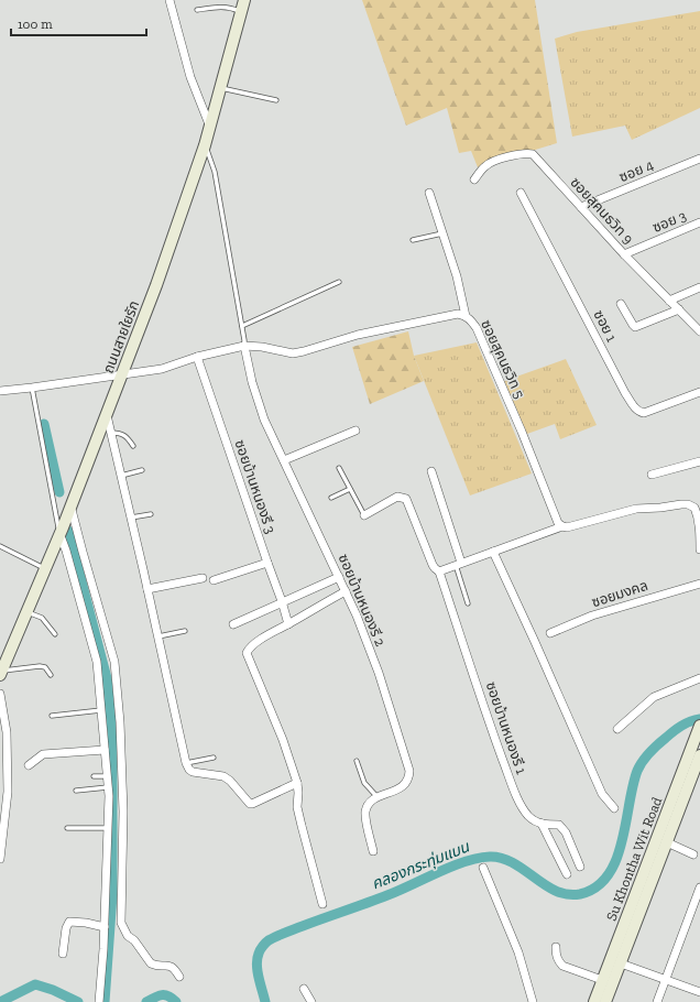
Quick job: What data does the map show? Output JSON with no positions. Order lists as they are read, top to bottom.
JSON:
{
  "streets": {
    "street": [
      "ซอย 4",
      "ซอยสุคนธวิท 9",
      "ซอย 3",
      "ซอย 1",
      "ถนนสายใยรัก",
      "ซอยสุคนธวิท 5",
      "ซอยบ้านหนองรี 3",
      "ซอยมงคล",
      "ซอยบ้านหนองรี 2",
      "ซอยบ้านหนองรี 1",
      "Su Khontha Wit Road"
    ]
  },
  "crossings": [
    ["ซอย 4", "ซอยสุคนธวิท 9"],
    ["ซอยสุคนธวิท 9", "ซอย 3"],
    ["ถนนสายใยรัก", "ซอยสุคนธวิท 5"],
    ["ซอยสุคนธวิท 5", "ซอยบ้านหนองรี 3"],
    ["ซอยสุคนธวิท 5", "ซอยบ้านหนองรี 2"]
  ],
  "water": ["คลองกระทุ่มแบน"],
  "scale_bar": "100 m"
}
